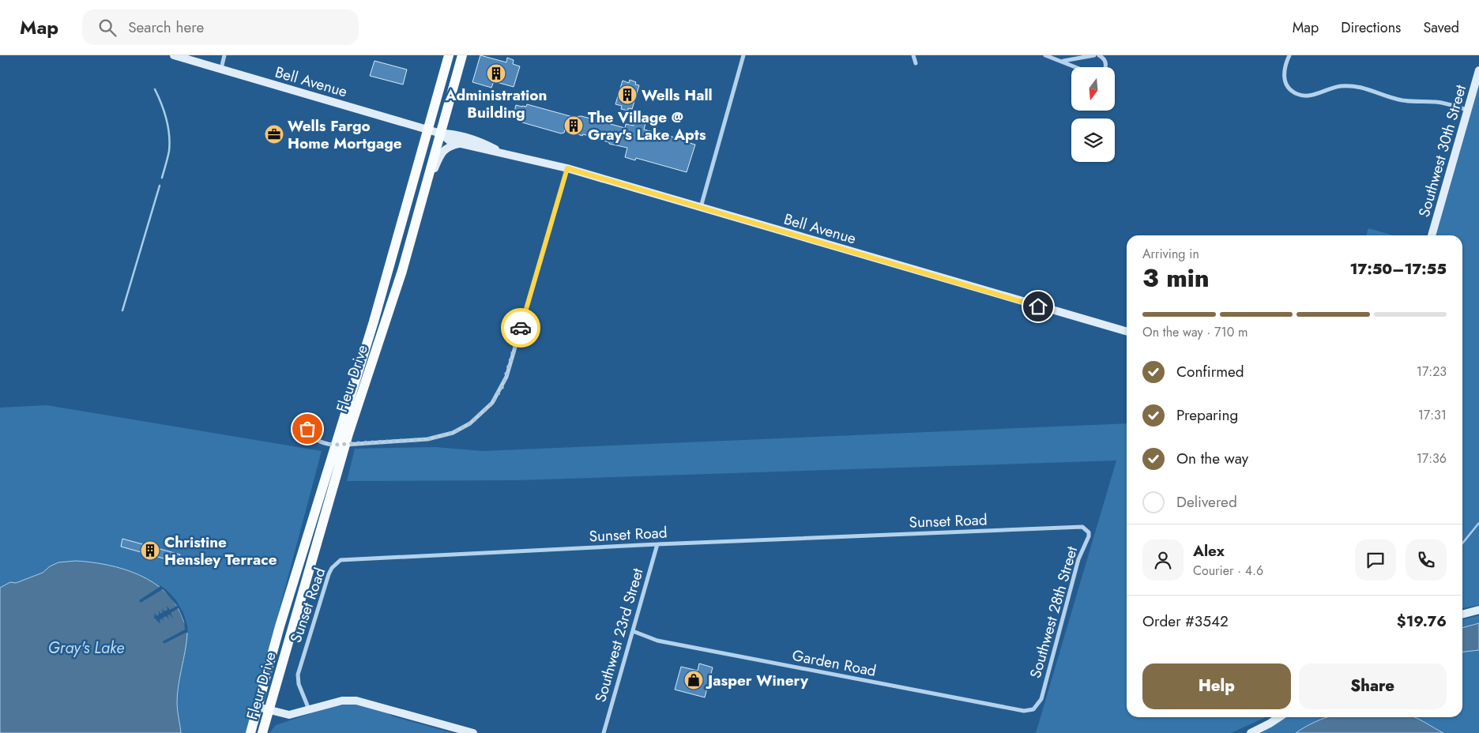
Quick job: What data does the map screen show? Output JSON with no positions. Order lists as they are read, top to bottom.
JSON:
{
  "streets": {
    "main road": ["Fleur Drive"],
    "street": [
      "Bell Avenue",
      "Southwest 30th Street",
      "Sunset Road",
      "Southwest 28th Street",
      "Southwest 23rd Street",
      "Garden Road"
    ]
  },
  "crossings": [
    ["Bell Avenue", "Fleur Drive"],
    ["Sunset Road", "Southwest 28th Street"],
    ["Sunset Road", "Southwest 23rd Street"],
    ["Southwest 28th Street", "Garden Road"],
    ["Southwest 23rd Street", "Garden Road"]
  ],
  "water": ["Gray's Lake"],
  "places": {
    "building": [
      "Administration Building",
      "Wells Hall",
      "The Village @ Gray's Lake Apts",
      "Christine Hensley Terrace"
    ],
    "office": ["Wells Fargo Home Mortgage"],
    "shop": ["Jasper Winery"]
  },
  "north": "bottom",
  "page": {
    "header": "Map",
    "search": "Search here",
    "nav": ["Map", "Directions", "Saved"],
    "heading": ["3 min", "Arriving in", "17:50–17:55"],
    "panel": [
      "Alex",
      "Courier · 4.6",
      "Order #3542",
      "$19.76"
    ],
    "bar": "On the way · 710 m",
    "list": [
      ["Confirmed", "17:23"],
      ["Preparing", "17:31"],
      ["On the way", "17:36"],
      "Delivered"
    ],
    "buttons": ["Help", "Share"]
  }
}
